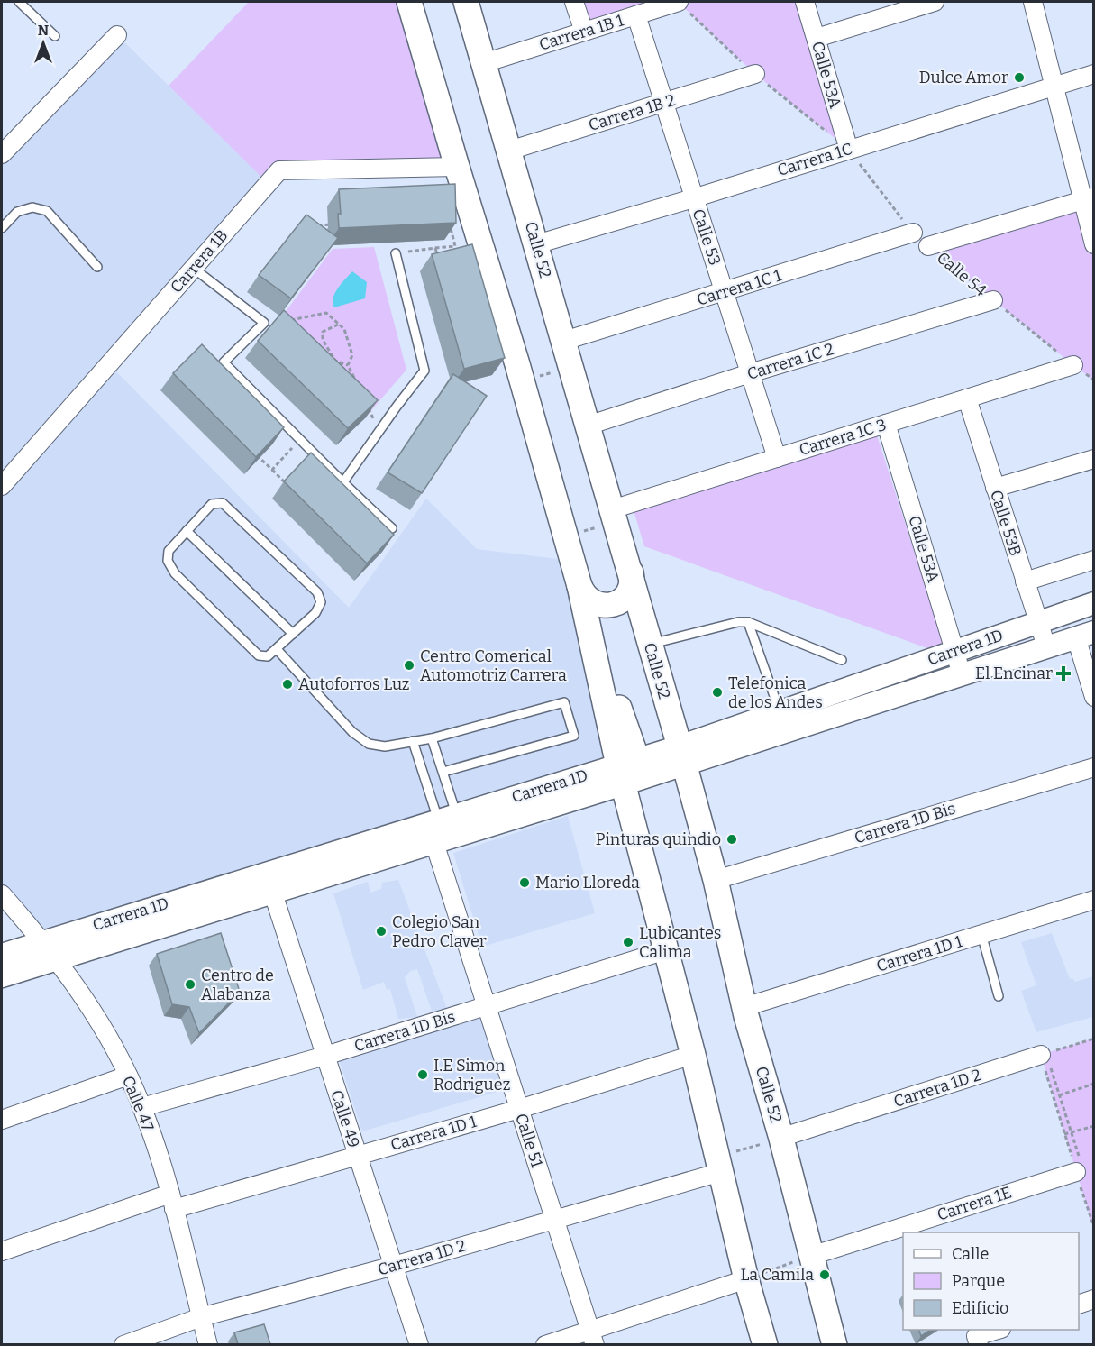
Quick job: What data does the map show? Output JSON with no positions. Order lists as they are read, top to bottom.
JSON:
{
  "streets": {
    "main road": ["Calle 52"],
    "street": [
      "Carrera 1B 1",
      "Calle 53A",
      "Carrera 1B 2",
      "Carrera 1C",
      "Calle 53",
      "Carrera 1B",
      "Carrera 1C 1",
      "Carrera 1C 2",
      "Carrera 1C 3",
      "Calle 53B",
      "Carrera 1D",
      "Carrera 1D Bis",
      "Carrera 1D 1",
      "Carrera 1D 2",
      "Calle 47",
      "Calle 49",
      "Calle 51",
      "Carrera 1E"
    ],
    "path": ["Calle 54"]
  },
  "crossings": [
    ["Carrera 1B 1", "Calle 53"],
    ["Carrera 1B 1", "Calle 52"],
    ["Calle 53A", "Carrera 1C"],
    ["Calle 53A", "Carrera 1C 3"],
    ["Calle 53A", "Carrera 1D"],
    ["Carrera 1B 2", "Calle 53"],
    ["Carrera 1B 2", "Calle 52"],
    ["Carrera 1C", "Calle 53"],
    ["Carrera 1C", "Calle 52"],
    ["Calle 53", "Carrera 1C 1"],
    ["Calle 53", "Carrera 1C 2"],
    ["Calle 53", "Carrera 1C 3"],
    ["Calle 52", "Carrera 1C 1"],
    ["Calle 52", "Carrera 1C 2"],
    ["Calle 52", "Carrera 1C 3"],
    ["Calle 52", "Carrera 1D"],
    ["Calle 52", "Carrera 1D Bis"],
    ["Calle 52", "Carrera 1D 1"],
    ["Calle 52", "Carrera 1D 2"],
    ["Calle 52", "Carrera 1E"],
    ["Calle 54", "Carrera 1C 2"],
    ["Calle 54", "Carrera 1C 3"],
    ["Carrera 1C 3", "Calle 53B"],
    ["Calle 53B", "Carrera 1D"],
    ["Carrera 1D", "Calle 47"],
    ["Carrera 1D", "Calle 49"],
    ["Carrera 1D", "Calle 51"],
    ["Carrera 1D Bis", "Calle 47"],
    ["Carrera 1D Bis", "Calle 49"],
    ["Carrera 1D Bis", "Calle 51"],
    ["Carrera 1D 1", "Calle 47"],
    ["Carrera 1D 1", "Calle 49"],
    ["Carrera 1D 1", "Calle 51"],
    ["Carrera 1D 2", "Calle 47"],
    ["Carrera 1D 2", "Calle 49"],
    ["Carrera 1D 2", "Calle 51"]
  ],
  "places": {
    "other": [
      "Dulce Amor",
      "Centro Comerical Automotriz Carrera",
      "Autoforros Luz",
      "Telefonica de los Andes",
      "Pinturas quindio",
      "Mario Lloreda",
      "Colegio San Pedro Claver",
      "Lubicantes Calima",
      "Centro de Alabanza",
      "I.E Simon Rodriguez",
      "La Camila"
    ],
    "health": ["El Encinar"]
  },
  "legend": ["Calle", "Parque", "Edificio"],
  "north": "top"
}
